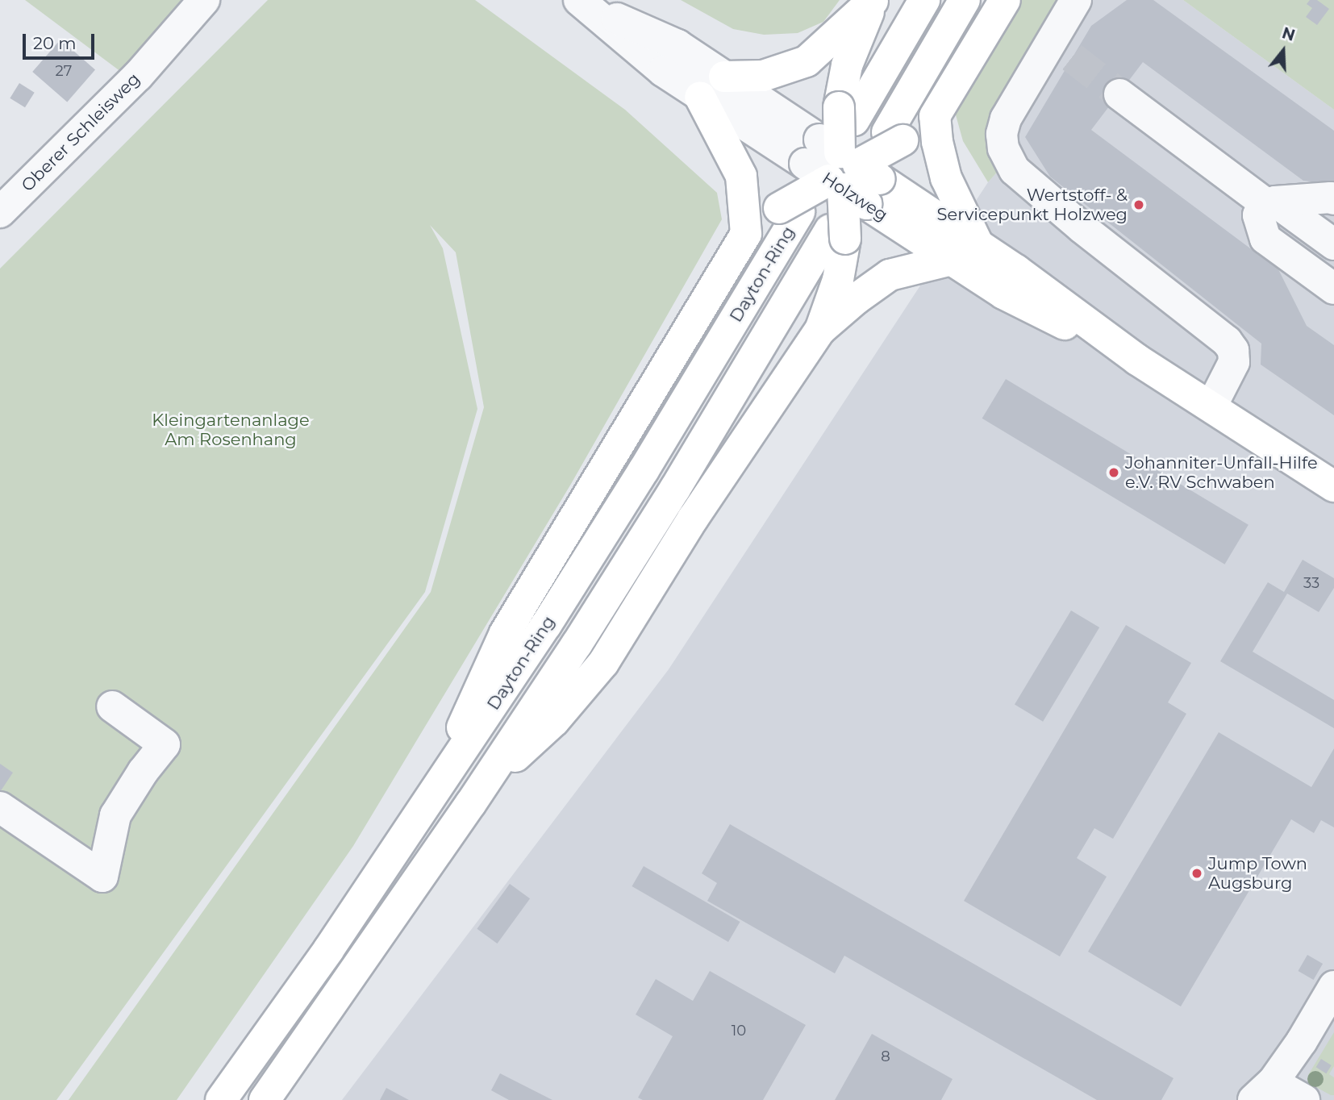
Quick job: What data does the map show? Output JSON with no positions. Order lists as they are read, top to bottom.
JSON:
{
  "streets": {
    "main road": ["Holzweg", "Dayton-Ring"],
    "street": ["Oberer Schleisweg"]
  },
  "parks": ["Kleingartenanlage Am Rosenhang"],
  "places": ["Wertstoff- & Servicepunkt Holzweg", "Johanniter-Unfall-Hilfe e.V. RV Schwaben", "Jump Town Augsburg"],
  "house_numbers": [
    "27",
    "33",
    "10",
    "8"
  ],
  "scale_bar": "20 m",
  "north": "top"
}
